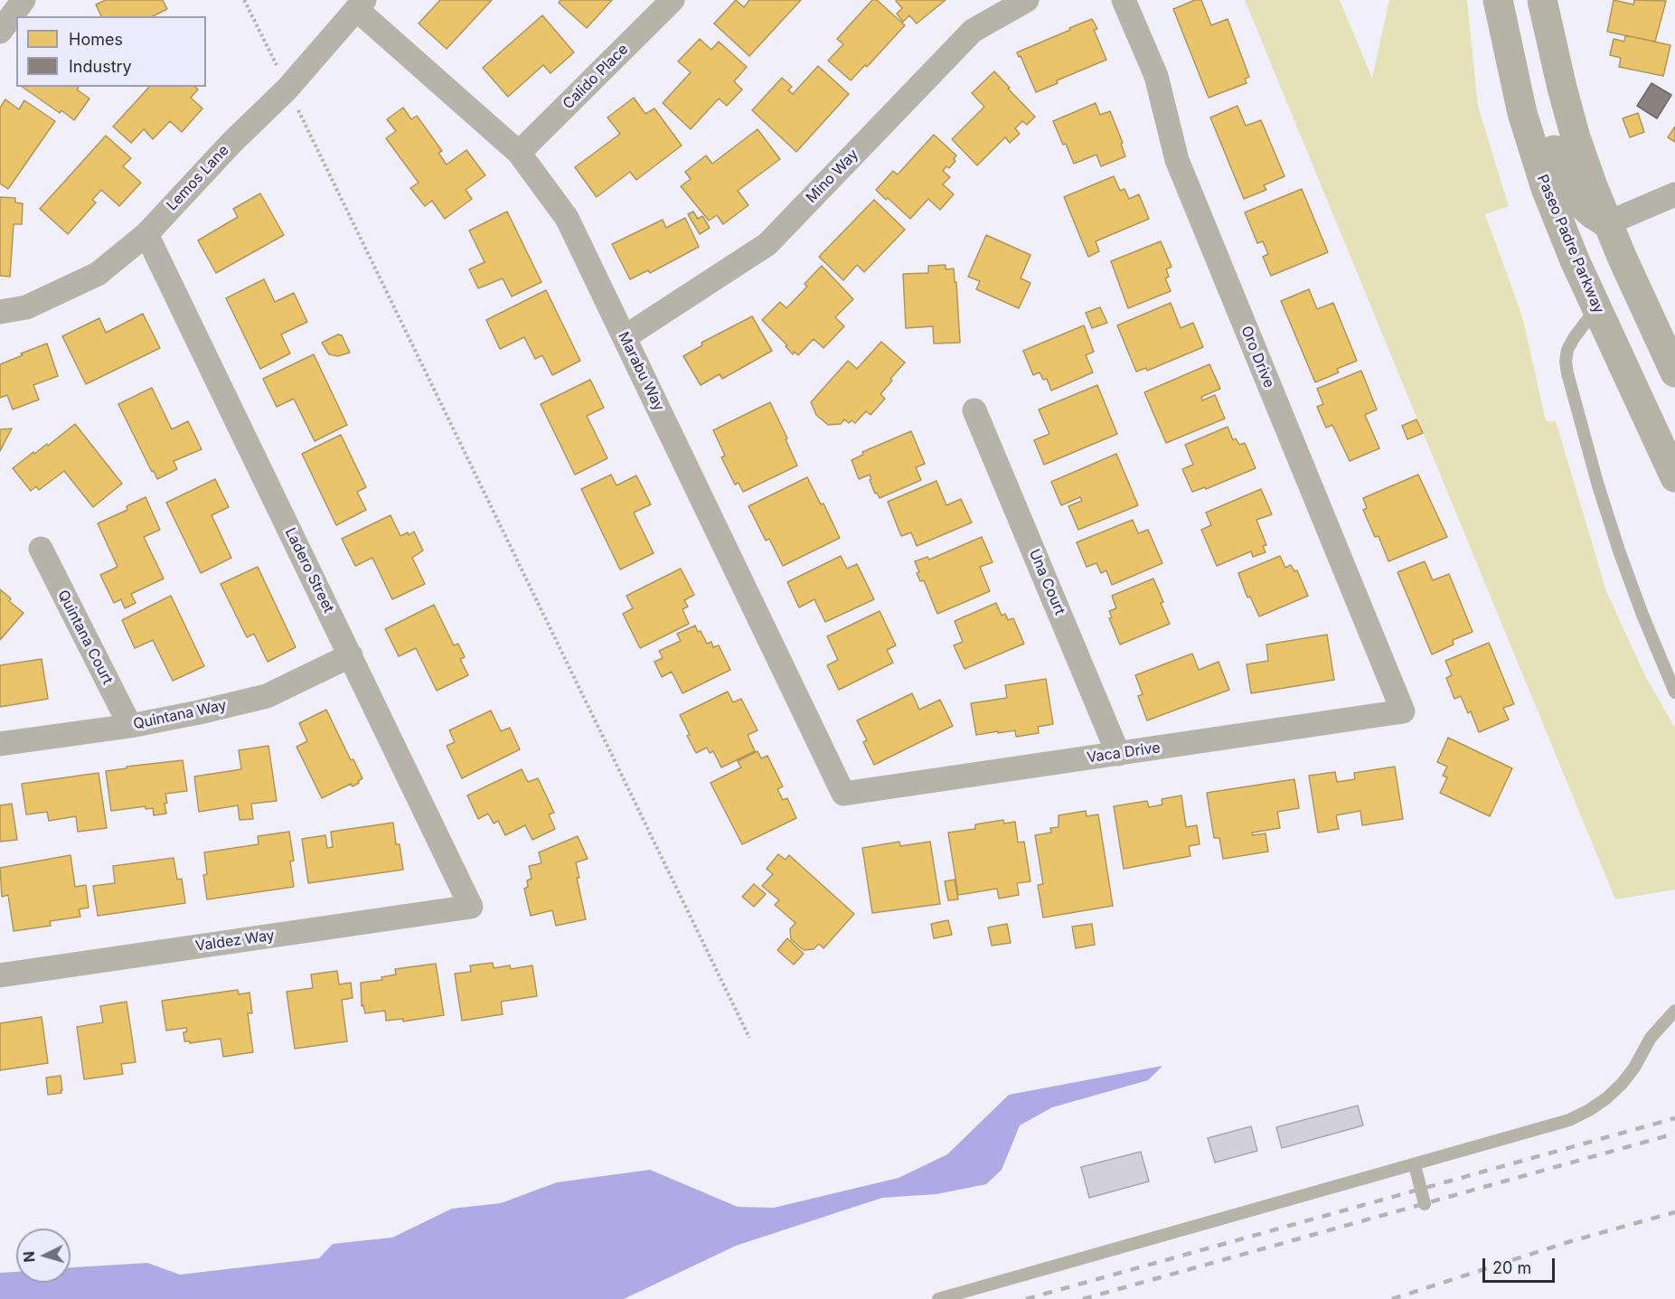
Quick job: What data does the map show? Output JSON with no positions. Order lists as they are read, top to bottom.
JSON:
{
  "streets": {
    "main road": ["Paseo Padre Parkway"],
    "street": [
      "Calido Place",
      "Mino Way",
      "Lemos Lane",
      "Oro Drive",
      "Marabu Way",
      "Ladero Street",
      "Una Court",
      "Quintana Court",
      "Quintana Way",
      "Vaca Drive",
      "Valdez Way"
    ]
  },
  "crossings": [
    ["Calido Place", "Marabu Way"],
    ["Mino Way", "Marabu Way"],
    ["Lemos Lane", "Marabu Way"],
    ["Lemos Lane", "Ladero Street"],
    ["Oro Drive", "Vaca Drive"],
    ["Marabu Way", "Vaca Drive"],
    ["Ladero Street", "Quintana Way"],
    ["Ladero Street", "Valdez Way"],
    ["Una Court", "Vaca Drive"],
    ["Quintana Court", "Quintana Way"]
  ],
  "legend": ["Homes", "Industry"],
  "scale_bar": "20 m",
  "north": "left"
}
